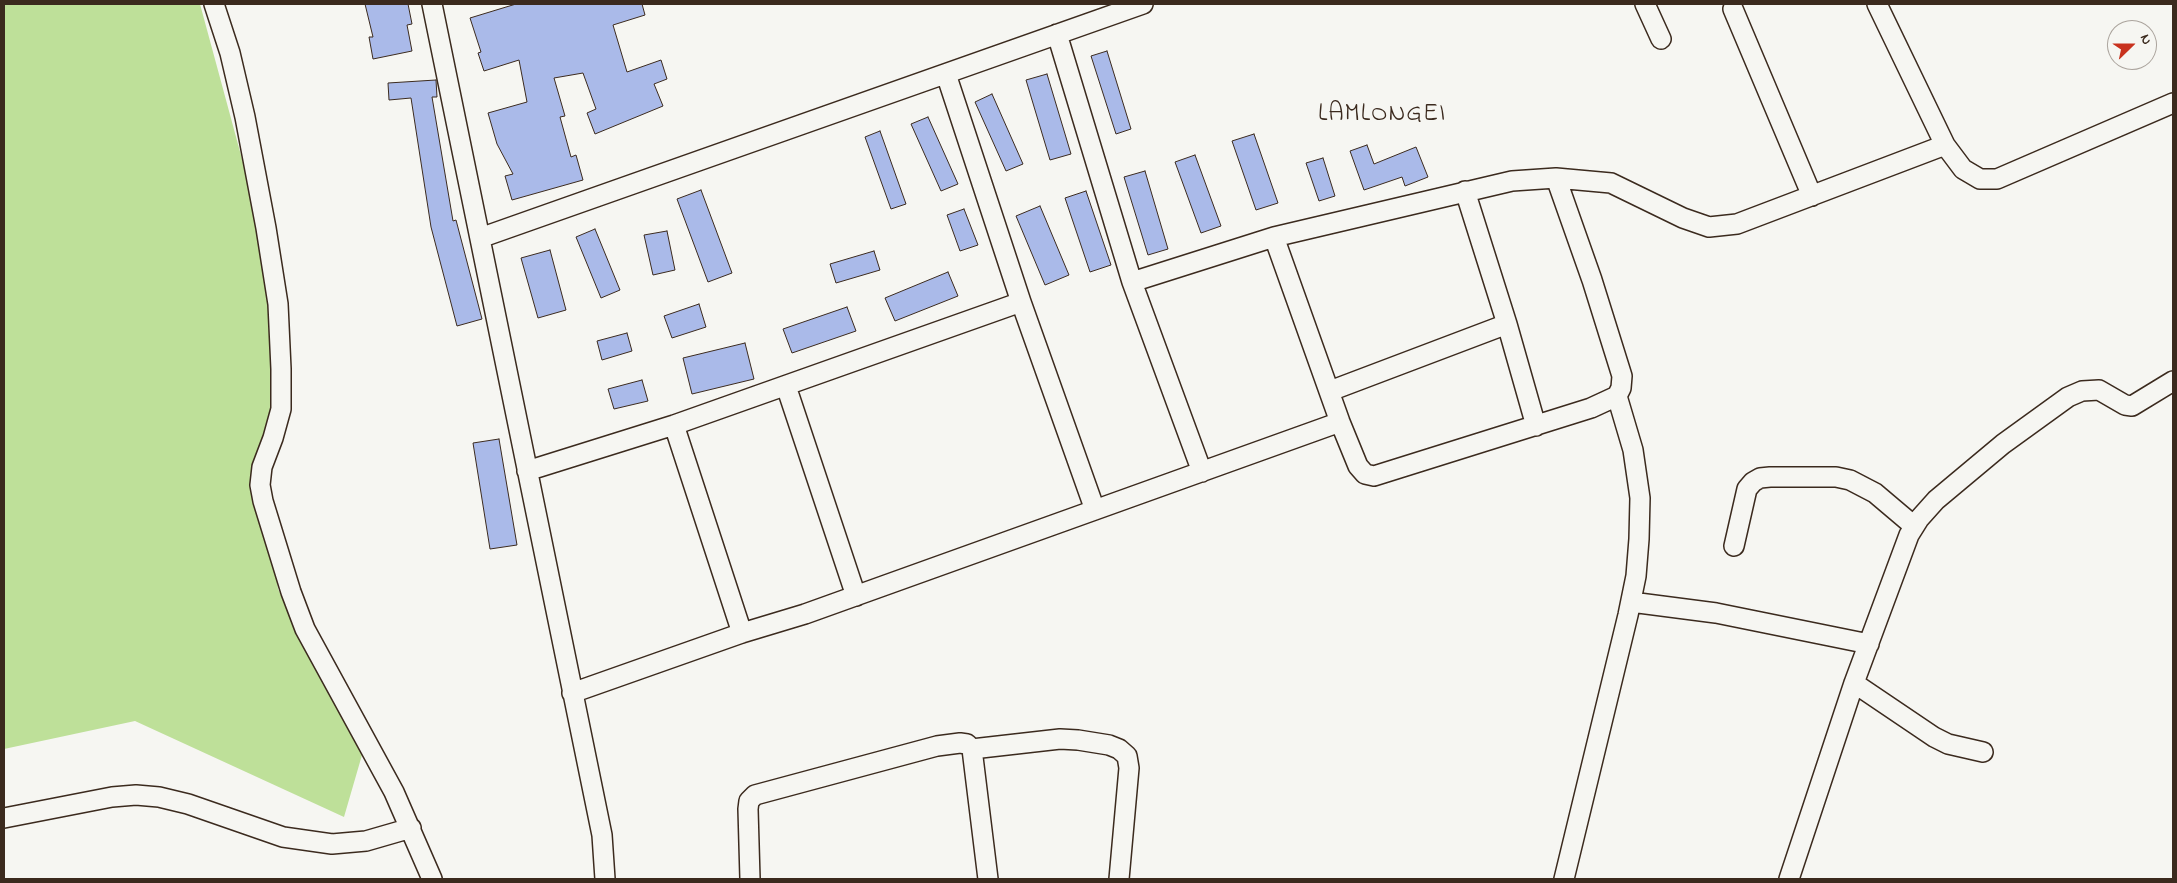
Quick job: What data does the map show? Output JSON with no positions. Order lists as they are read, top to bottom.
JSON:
{
  "districts": ["LAMLONGEI"],
  "north": "right"
}
